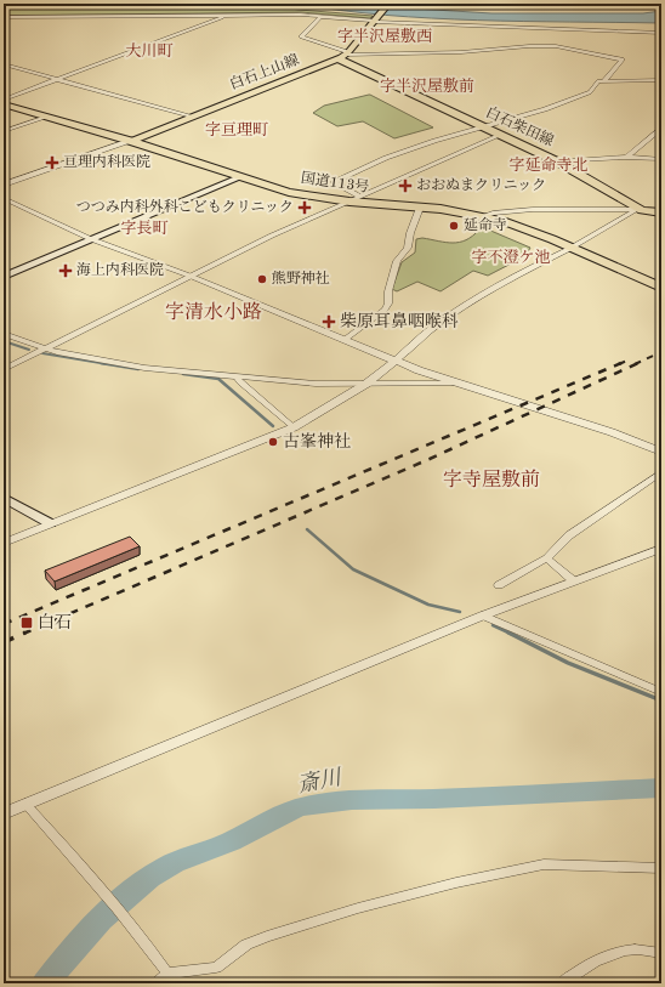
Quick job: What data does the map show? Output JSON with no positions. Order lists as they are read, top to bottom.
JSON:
{
  "streets": {
    "main road": ["白石上山線", "白石柴田線", "国道113号"]
  },
  "crossings": [
    ["白石上山線", "白石柴田線"],
    ["白石上山線", "国道113号"]
  ],
  "districts": [
    "字半沢屋敷西",
    "大川町",
    "字半沢屋敷前",
    "字亘理町",
    "字延命寺北",
    "字長町",
    "字不澄ケ池",
    "字清水小路",
    "字寺屋敷前"
  ],
  "water": ["斎川"],
  "places": {
    "health": [
      "亘理内科医院",
      "おおぬまクリニック",
      "つつみ内科外科こどもクリニック",
      "海上内科医院",
      "柴原耳鼻咽喉科"
    ],
    "other": ["延命寺", "熊野神社", "古峯神社"],
    "transit": ["白石"]
  }
}
